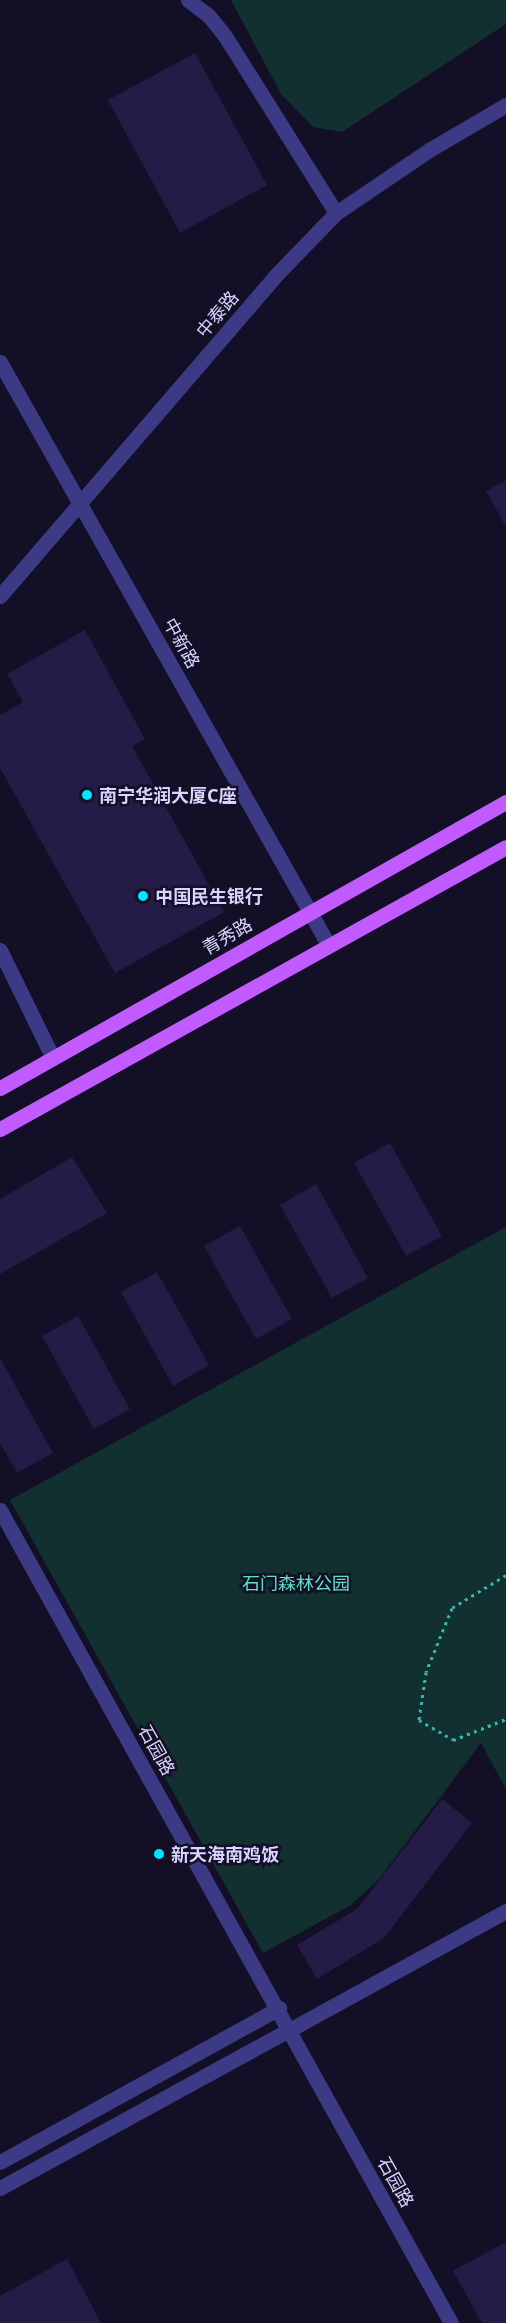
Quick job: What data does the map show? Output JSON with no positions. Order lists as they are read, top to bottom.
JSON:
{
  "streets": {
    "main road": ["青秀路"],
    "street": ["中泰路", "中新路", "石园路"]
  },
  "crossings": [
    ["中泰路", "中新路"],
    ["中新路", "青秀路"]
  ],
  "parks": ["石门森林公园"],
  "places": ["南宁华润大厦C座", "中国民生银行", "新天海南鸡饭"]
}
